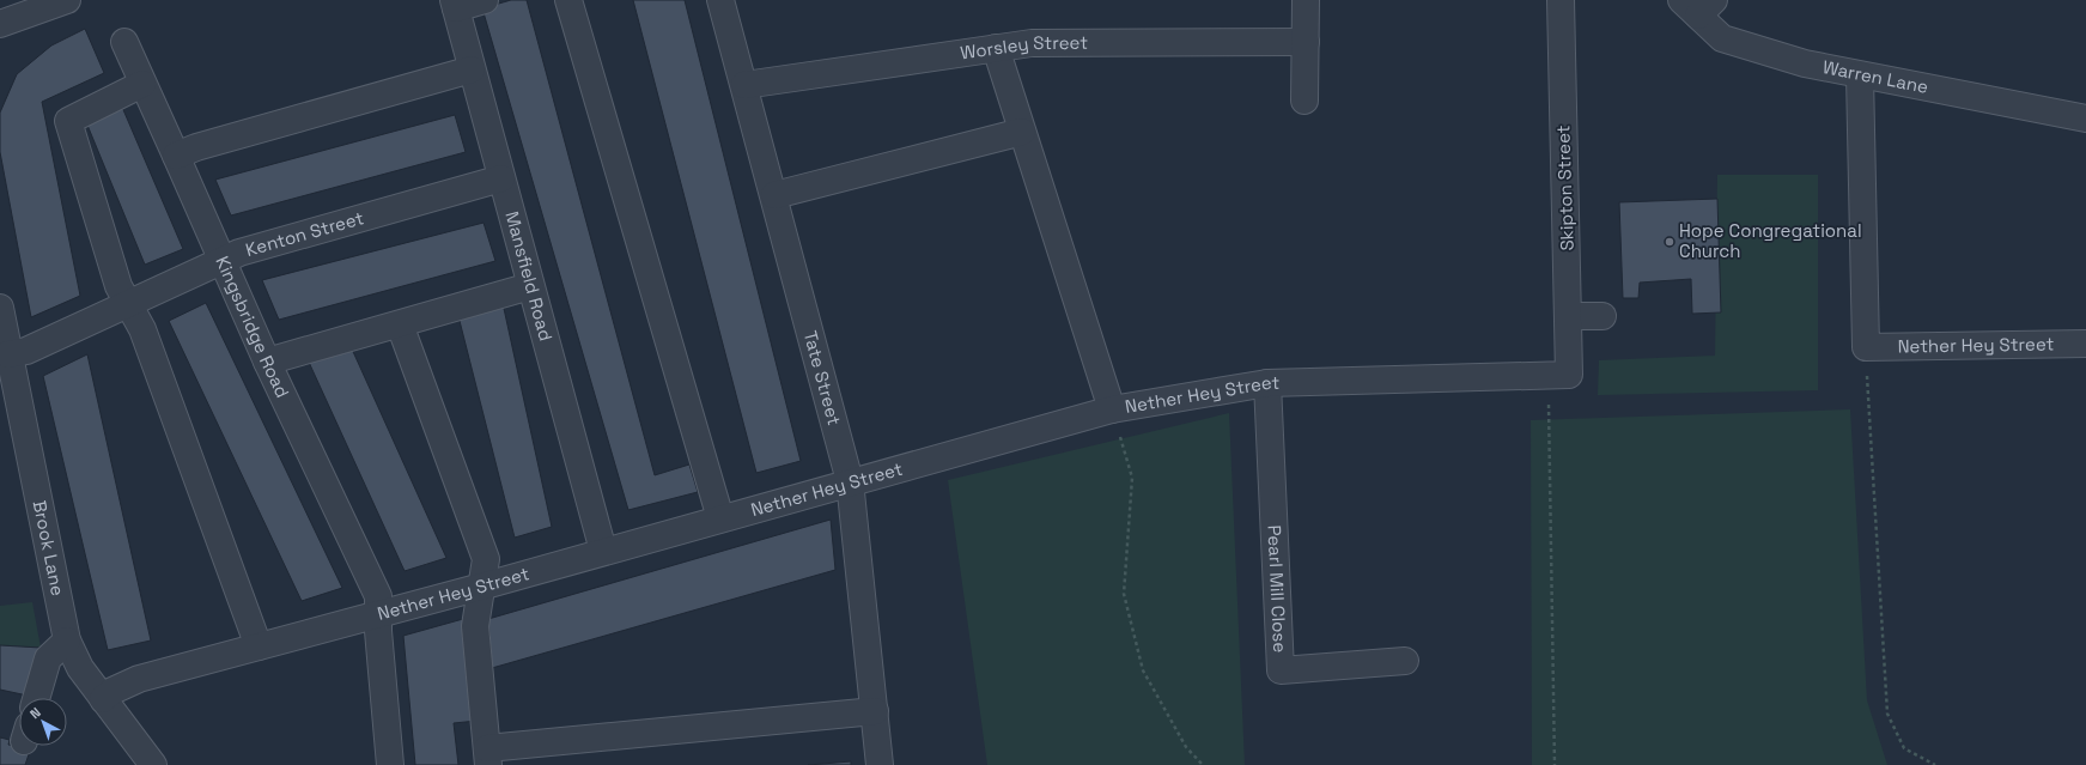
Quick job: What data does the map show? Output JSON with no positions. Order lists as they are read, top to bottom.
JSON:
{
  "streets": {
    "street": [
      "Worsley Street",
      "Warren Lane",
      "Skipton Street",
      "Kenton Street",
      "Mansfield Road",
      "Kingsbridge Road",
      "Nether Hey Street",
      "Tate Street",
      "Brook Lane",
      "Pearl Mill Close"
    ]
  },
  "crossings": [
    ["Worsley Street", "Tate Street"],
    ["Skipton Street", "Nether Hey Street"],
    ["Kenton Street", "Mansfield Road"],
    ["Kenton Street", "Kingsbridge Road"],
    ["Kenton Street", "Brook Lane"],
    ["Mansfield Road", "Nether Hey Street"],
    ["Kingsbridge Road", "Nether Hey Street"],
    ["Nether Hey Street", "Tate Street"],
    ["Nether Hey Street", "Brook Lane"],
    ["Nether Hey Street", "Pearl Mill Close"]
  ],
  "places": ["Hope Congregational Church"],
  "north": "top left"
}
